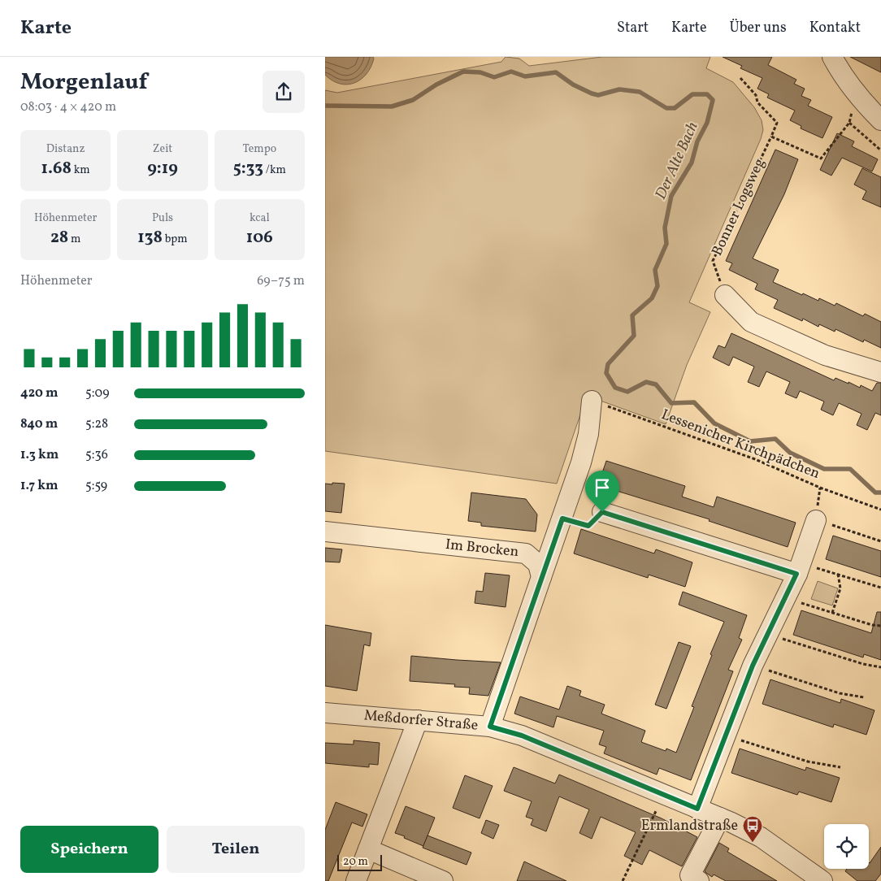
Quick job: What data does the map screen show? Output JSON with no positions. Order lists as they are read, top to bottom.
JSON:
{
  "streets": {
    "street": ["Im Brocken", "Meßdorfer Straße"],
    "path": ["Bonner Logsweg", "Lessenicher Kirchpädchen"]
  },
  "water": ["Der Alte Bach"],
  "places": {
    "bus stop": ["Ermlandstraße"]
  },
  "scale_bar": "20 m",
  "page": {
    "header": "Karte",
    "nav": [
      "Start",
      "Karte",
      "Über uns",
      "Kontakt"
    ],
    "heading": ["Morgenlauf", "08:03 · 4 × 420 m"],
    "stats": [
      ["Distanz", "1.68 km"],
      ["Zeit", "9:19"],
      ["Tempo", "5:33 /km"],
      ["Höhenmeter", "28 m"],
      ["Puls", "138 bpm"],
      ["kcal", "106"]
    ],
    "chart": ["Höhenmeter", "69–75 m"],
    "list": [
      {
        "name": "420 m",
        "note": "5:09"
      },
      {
        "name": "840 m",
        "note": "5:28"
      },
      {
        "name": "1.3 km",
        "note": "5:36"
      },
      {
        "name": "1.7 km",
        "note": "5:59"
      }
    ],
    "buttons": ["Speichern", "Teilen"],
    "scale": "20 m"
  }
}
